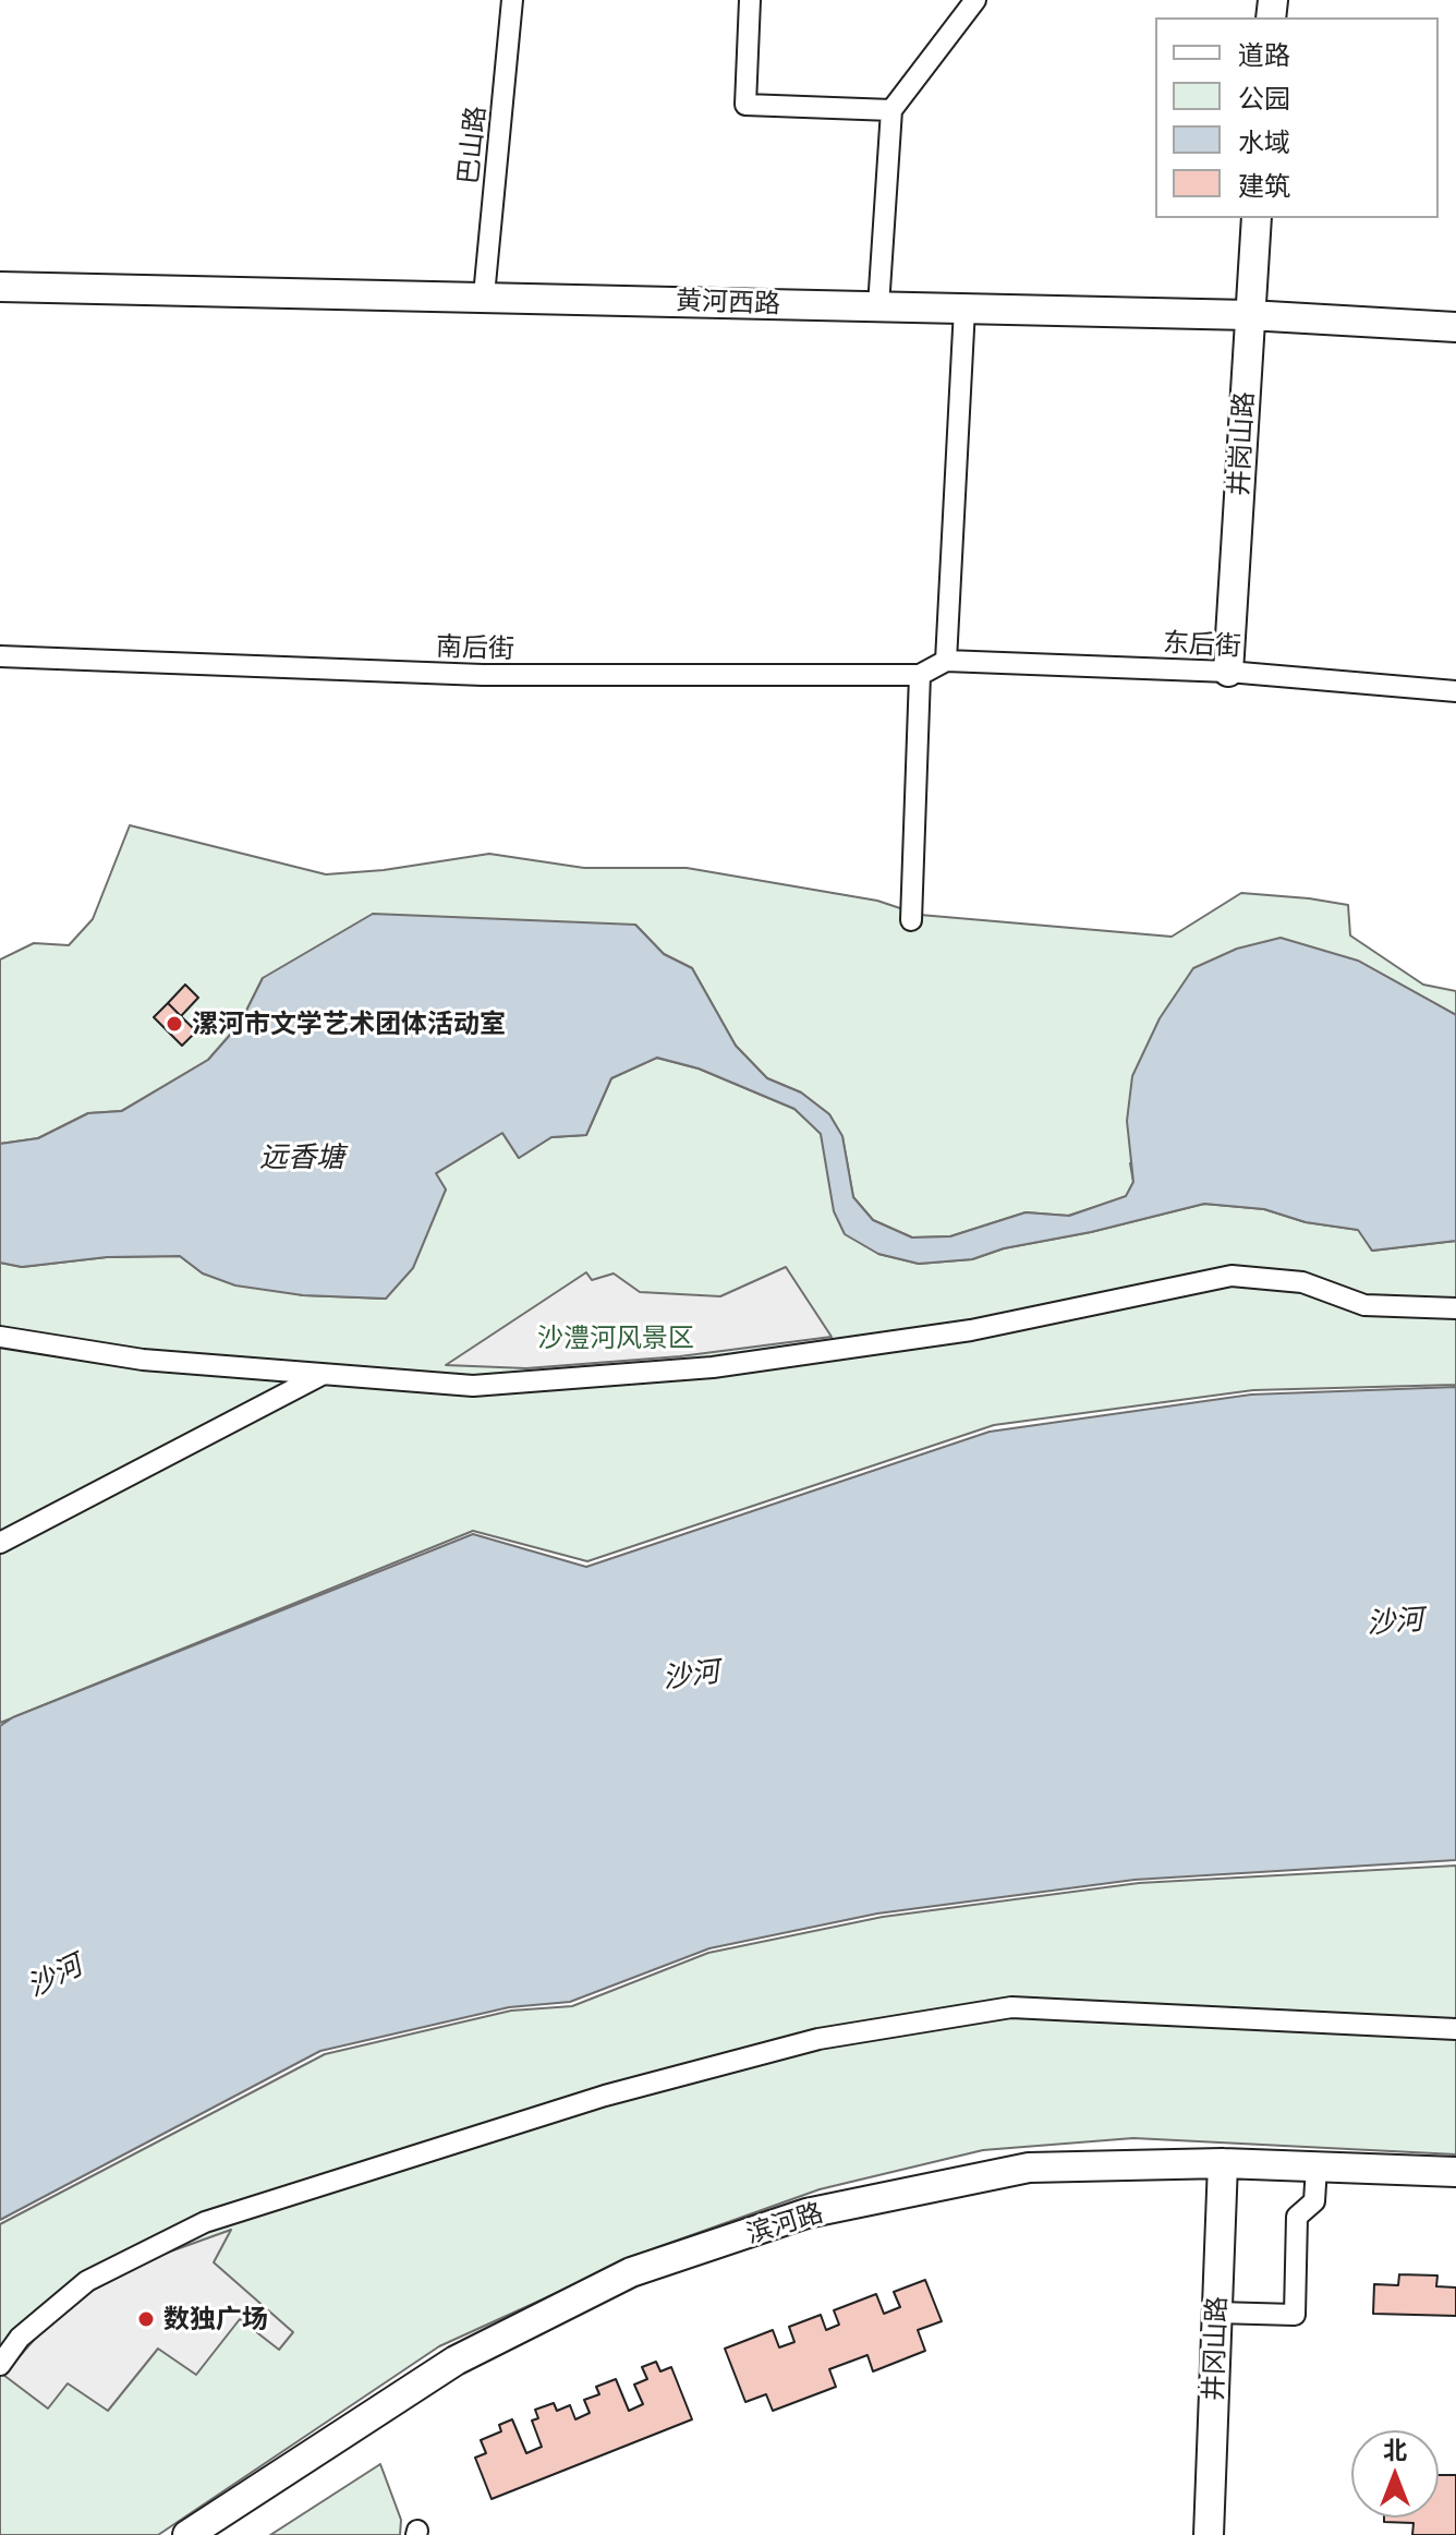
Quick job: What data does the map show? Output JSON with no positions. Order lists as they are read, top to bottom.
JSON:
{
  "streets": {
    "street": [
      "巴山路",
      "黄河西路",
      "井岗山路",
      "东后街",
      "南后街",
      "滨河路",
      "井冈山路"
    ]
  },
  "crossings": [
    ["巴山路", "黄河西路"],
    ["黄河西路", "井岗山路"],
    ["井岗山路", "东后街"],
    ["东后街", "南后街"],
    ["滨河路", "井冈山路"]
  ],
  "water": ["远香塘", "沙河"],
  "parks": ["沙澧河风景区"],
  "places": ["漯河市文学艺术团体活动室", "数独广场"],
  "legend": [
    "道路",
    "公园",
    "水域",
    "建筑"
  ],
  "north": "top"
}
